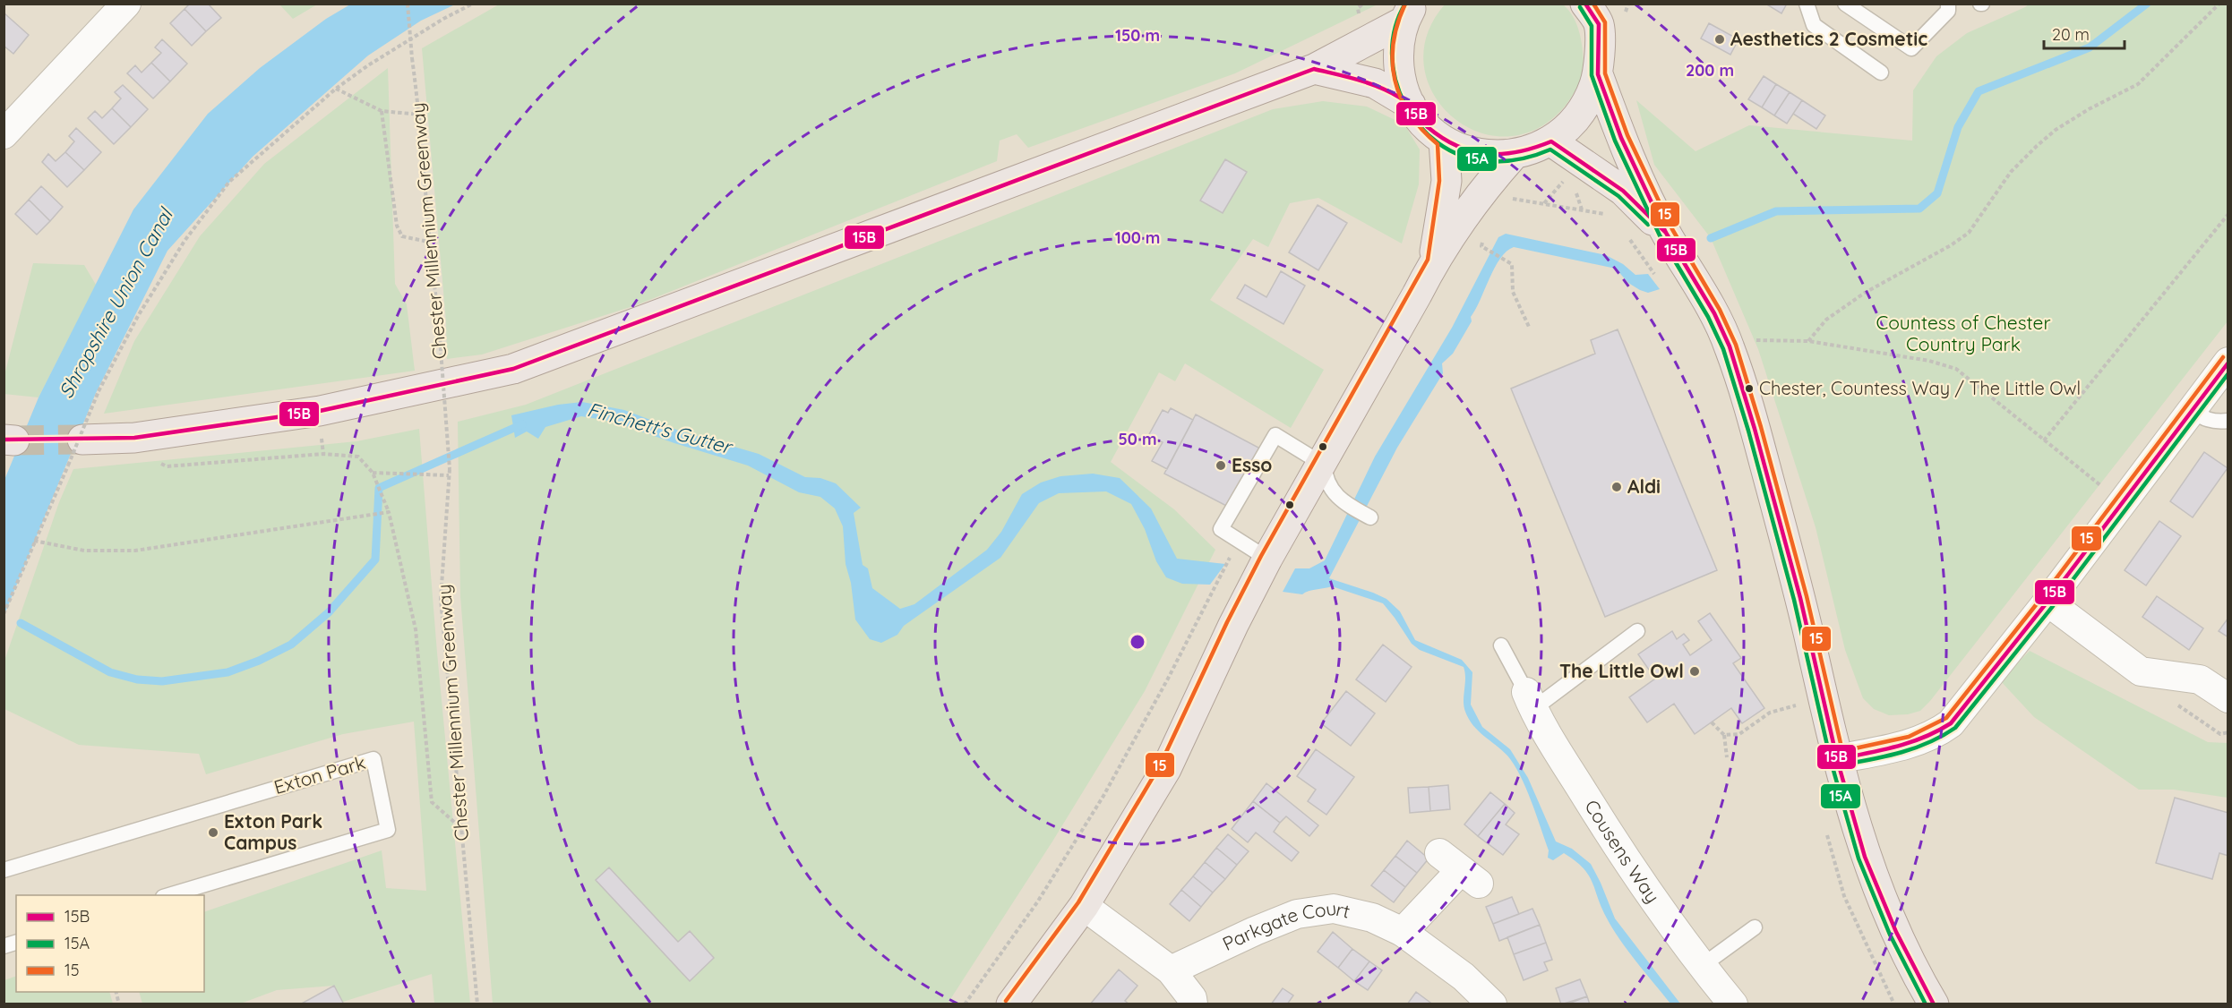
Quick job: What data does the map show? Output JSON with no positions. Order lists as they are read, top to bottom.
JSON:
{
  "streets": {
    "street": ["Cousens Way", "Parkgate Court"],
    "lane": ["Exton Park"],
    "path": ["Chester Millennium Greenway"]
  },
  "water": ["Shropshire Union Canal", "Finchett's Gutter"],
  "parks": ["Countess of Chester Country Park"],
  "places": [
    "Aesthetics 2 Cosmetic",
    "Chester, Countess Way / The Little Owl",
    "Esso",
    "Aldi",
    "The Little Owl",
    "Exton Park Campus"
  ],
  "lines": ["transit line 15B", "transit line 15A", "transit line 15"],
  "legend": ["15B", "15A", "15"],
  "scale_bar": "20 m",
  "rings": [
    "150 m",
    "200 m",
    "100 m",
    "50 m"
  ]
}
